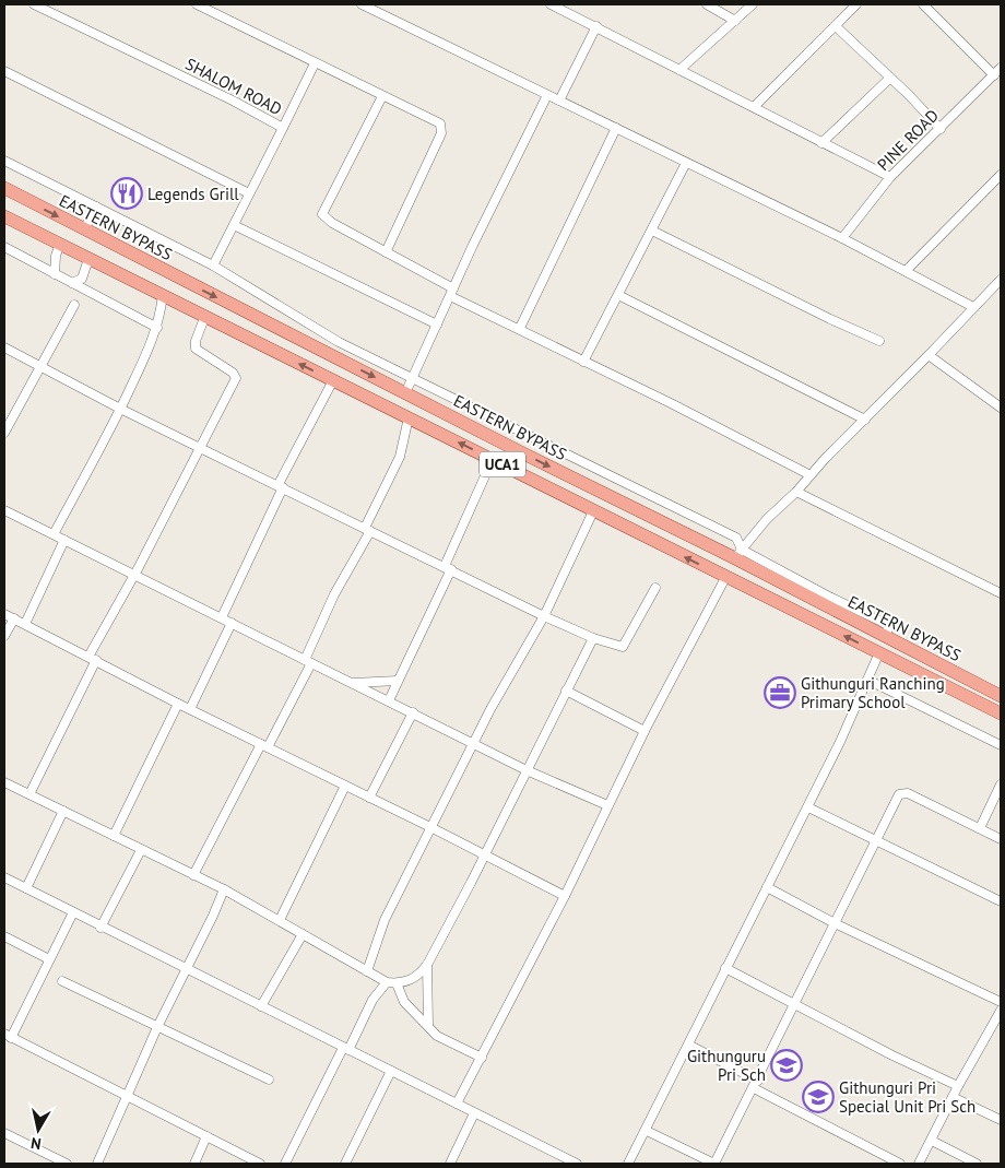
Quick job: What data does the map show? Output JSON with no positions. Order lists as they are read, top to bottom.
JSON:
{
  "streets": {
    "main road": ["EASTERN BYPASS", "UCA1"],
    "street": ["SHALOM ROAD", "PINE ROAD"]
  },
  "places": {
    "restaurant": ["Legends Grill"],
    "office": ["Githunguri Ranching Primary School"],
    "school or university": ["Githunguru Pri Sch", "Githunguri Pri Special Unit Pri Sch"]
  },
  "north": "bottom"
}
